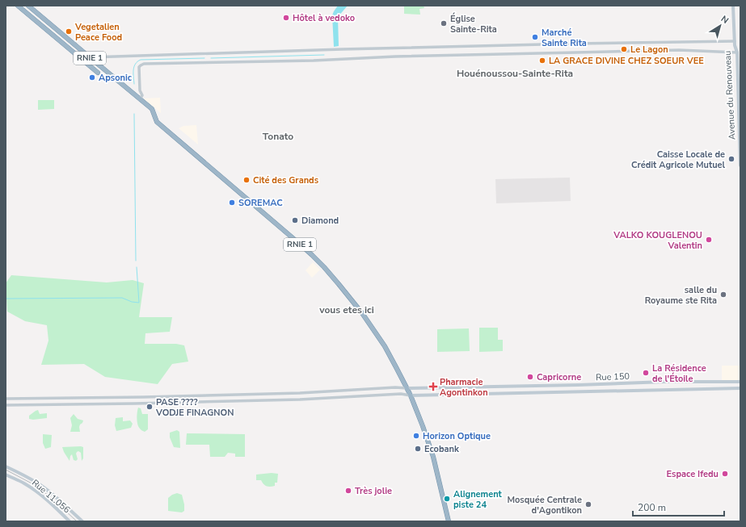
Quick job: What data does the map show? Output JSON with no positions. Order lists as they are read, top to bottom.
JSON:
{
  "streets": {
    "highway": ["RNIE 1"],
    "main road": ["Avenue du Renouveau", "Rue 150", "Rue 11.056"]
  },
  "crossings": [
    ["RNIE 1", "Rue 150"]
  ],
  "districts": ["Houénoussou-Sainte-Rita", "Tonato", "vous etes ici"],
  "places": {
    "other": [
      "Hôtel à vedoko",
      "Église Sainte-Rita",
      "Vegetalien Peace Food",
      "Marché Sainte Rita",
      "Le Lagon",
      "LA GRACE DIVINE CHEZ SOEUR VEE",
      "Apsonic",
      "Caisse Locale de Crédit Agricole Mutuel",
      "Cité des Grands",
      "SOREMAC",
      "Diamond",
      "VALKO KOUGLENOU Valentin",
      "salle du Royaume ste Rita",
      "La Résidence de l'Étoile",
      "Capricorne",
      "PASE ???? VODJE FINAGNON",
      "Horizon Optique",
      "Ecobank",
      "Espace Ifedu",
      "Très jolie",
      "Alignement piste 24",
      "Mosquée Centrale d'Agontikon"
    ],
    "health": ["Pharmacie Agontinkon"]
  },
  "scale_bar": "200 m",
  "north": "top right"
}
